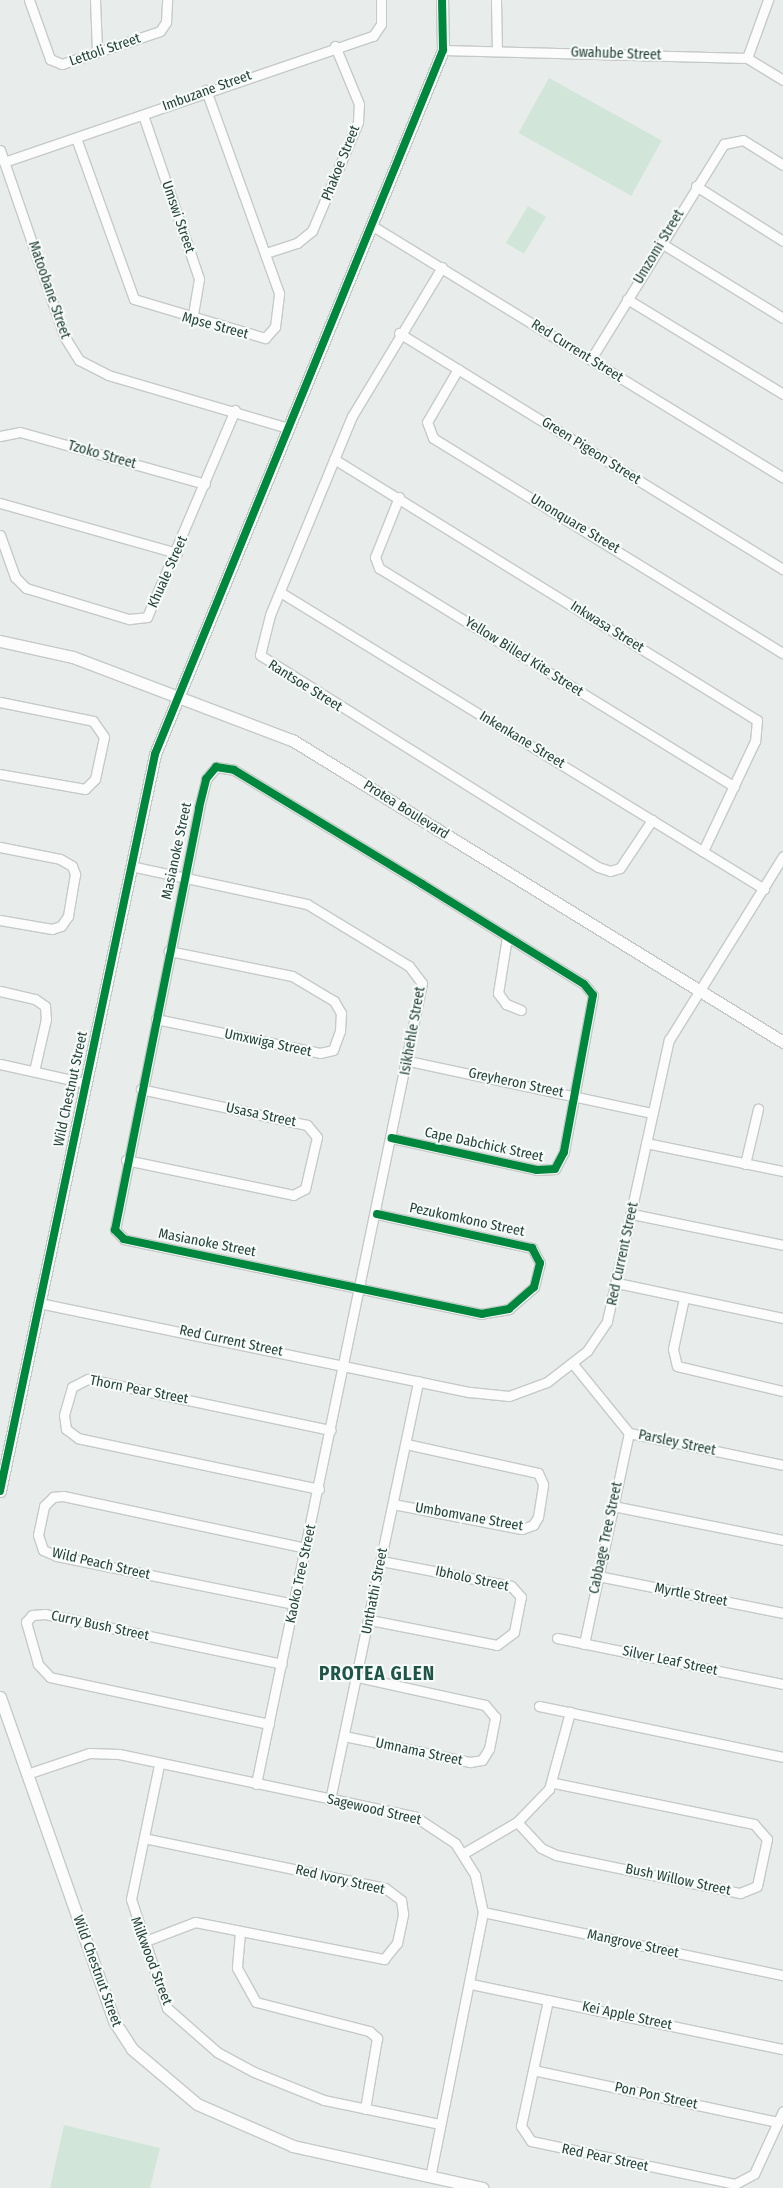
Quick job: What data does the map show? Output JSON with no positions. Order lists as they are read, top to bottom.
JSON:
{
  "streets": {
    "street": [
      "Lettoli Street",
      "Gwahube Street",
      "Imbuzane Street",
      "Phakoe Street",
      "Umswi Street",
      "Umzomi Street",
      "Matoobane Street",
      "Mpse Street",
      "Red Current Street",
      "Green Pigeon Street",
      "Tzoko Street",
      "Unonquare Street",
      "Khuale Street",
      "Inkwasa Street",
      "Yellow Billed Kite Street",
      "Rantsoe Street",
      "Inkenkane Street",
      "Protea Boulevard",
      "Masianoke Street",
      "Isikhehle Street",
      "Umxwiga Street",
      "Greyheron Street",
      "Wild Chestnut Street",
      "Usasa Street",
      "Cape Dabchick Street",
      "Pezukomkono Street",
      "Thorn Pear Street",
      "Parsley Street",
      "Umbomvane Street",
      "Cabbage Tree Street",
      "Wild Peach Street",
      "Kaoko Tree Street",
      "Ibholo Street",
      "Unthathi Street",
      "Myrtle Street",
      "Curry Bush Street",
      "Silver Leaf Street",
      "Umnama Street",
      "Sagewood Street",
      "Red Ivory Street",
      "Bush Willow Street",
      "Mangrove Street",
      "Milkwood Street",
      "Kei Apple Street",
      "Pon Pon Street",
      "Red Pear Street"
    ]
  },
  "crossings": [
    ["Gwahube Street", "Wild Chestnut Street"],
    ["Imbuzane Street", "Phakoe Street"],
    ["Imbuzane Street", "Umswi Street"],
    ["Imbuzane Street", "Matoobane Street"],
    ["Imbuzane Street", "Mpse Street"],
    ["Phakoe Street", "Mpse Street"],
    ["Umswi Street", "Mpse Street"],
    ["Umzomi Street", "Red Current Street"],
    ["Matoobane Street", "Khuale Street"],
    ["Matoobane Street", "Wild Chestnut Street"],
    ["Red Current Street", "Rantsoe Street"],
    ["Red Current Street", "Inkenkane Street"],
    ["Red Current Street", "Protea Boulevard"],
    ["Red Current Street", "Isikhehle Street"],
    ["Red Current Street", "Greyheron Street"],
    ["Red Current Street", "Wild Chestnut Street"],
    ["Red Current Street", "Parsley Street"],
    ["Red Current Street", "Kaoko Tree Street"],
    ["Red Current Street", "Unthathi Street"],
    ["Green Pigeon Street", "Unonquare Street"],
    ["Green Pigeon Street", "Rantsoe Street"],
    ["Tzoko Street", "Khuale Street"],
    ["Inkwasa Street", "Yellow Billed Kite Street"],
    ["Inkwasa Street", "Rantsoe Street"],
    ["Inkwasa Street", "Inkenkane Street"],
    ["Rantsoe Street", "Inkenkane Street"],
    ["Protea Boulevard", "Wild Chestnut Street"],
    ["Masianoke Street", "Isikhehle Street"],
    ["Masianoke Street", "Umxwiga Street"],
    ["Masianoke Street", "Greyheron Street"],
    ["Masianoke Street", "Usasa Street"],
    ["Masianoke Street", "Cape Dabchick Street"],
    ["Masianoke Street", "Pezukomkono Street"],
    ["Isikhehle Street", "Greyheron Street"],
    ["Isikhehle Street", "Wild Chestnut Street"],
    ["Isikhehle Street", "Cape Dabchick Street"],
    ["Isikhehle Street", "Pezukomkono Street"],
    ["Isikhehle Street", "Kaoko Tree Street"],
    ["Greyheron Street", "Cape Dabchick Street"],
    ["Wild Chestnut Street", "Sagewood Street"],
    ["Thorn Pear Street", "Kaoko Tree Street"],
    ["Parsley Street", "Cabbage Tree Street"],
    ["Umbomvane Street", "Unthathi Street"],
    ["Cabbage Tree Street", "Myrtle Street"],
    ["Cabbage Tree Street", "Silver Leaf Street"],
    ["Wild Peach Street", "Kaoko Tree Street"],
    ["Kaoko Tree Street", "Curry Bush Street"],
    ["Kaoko Tree Street", "Sagewood Street"],
    ["Ibholo Street", "Unthathi Street"],
    ["Unthathi Street", "Umnama Street"],
    ["Unthathi Street", "Sagewood Street"],
    ["Sagewood Street", "Mangrove Street"],
    ["Sagewood Street", "Milkwood Street"],
    ["Sagewood Street", "Kei Apple Street"],
    ["Red Ivory Street", "Milkwood Street"],
    ["Kei Apple Street", "Red Pear Street"],
    ["Pon Pon Street", "Red Pear Street"]
  ],
  "districts": ["PROTEA GLEN"]
}
